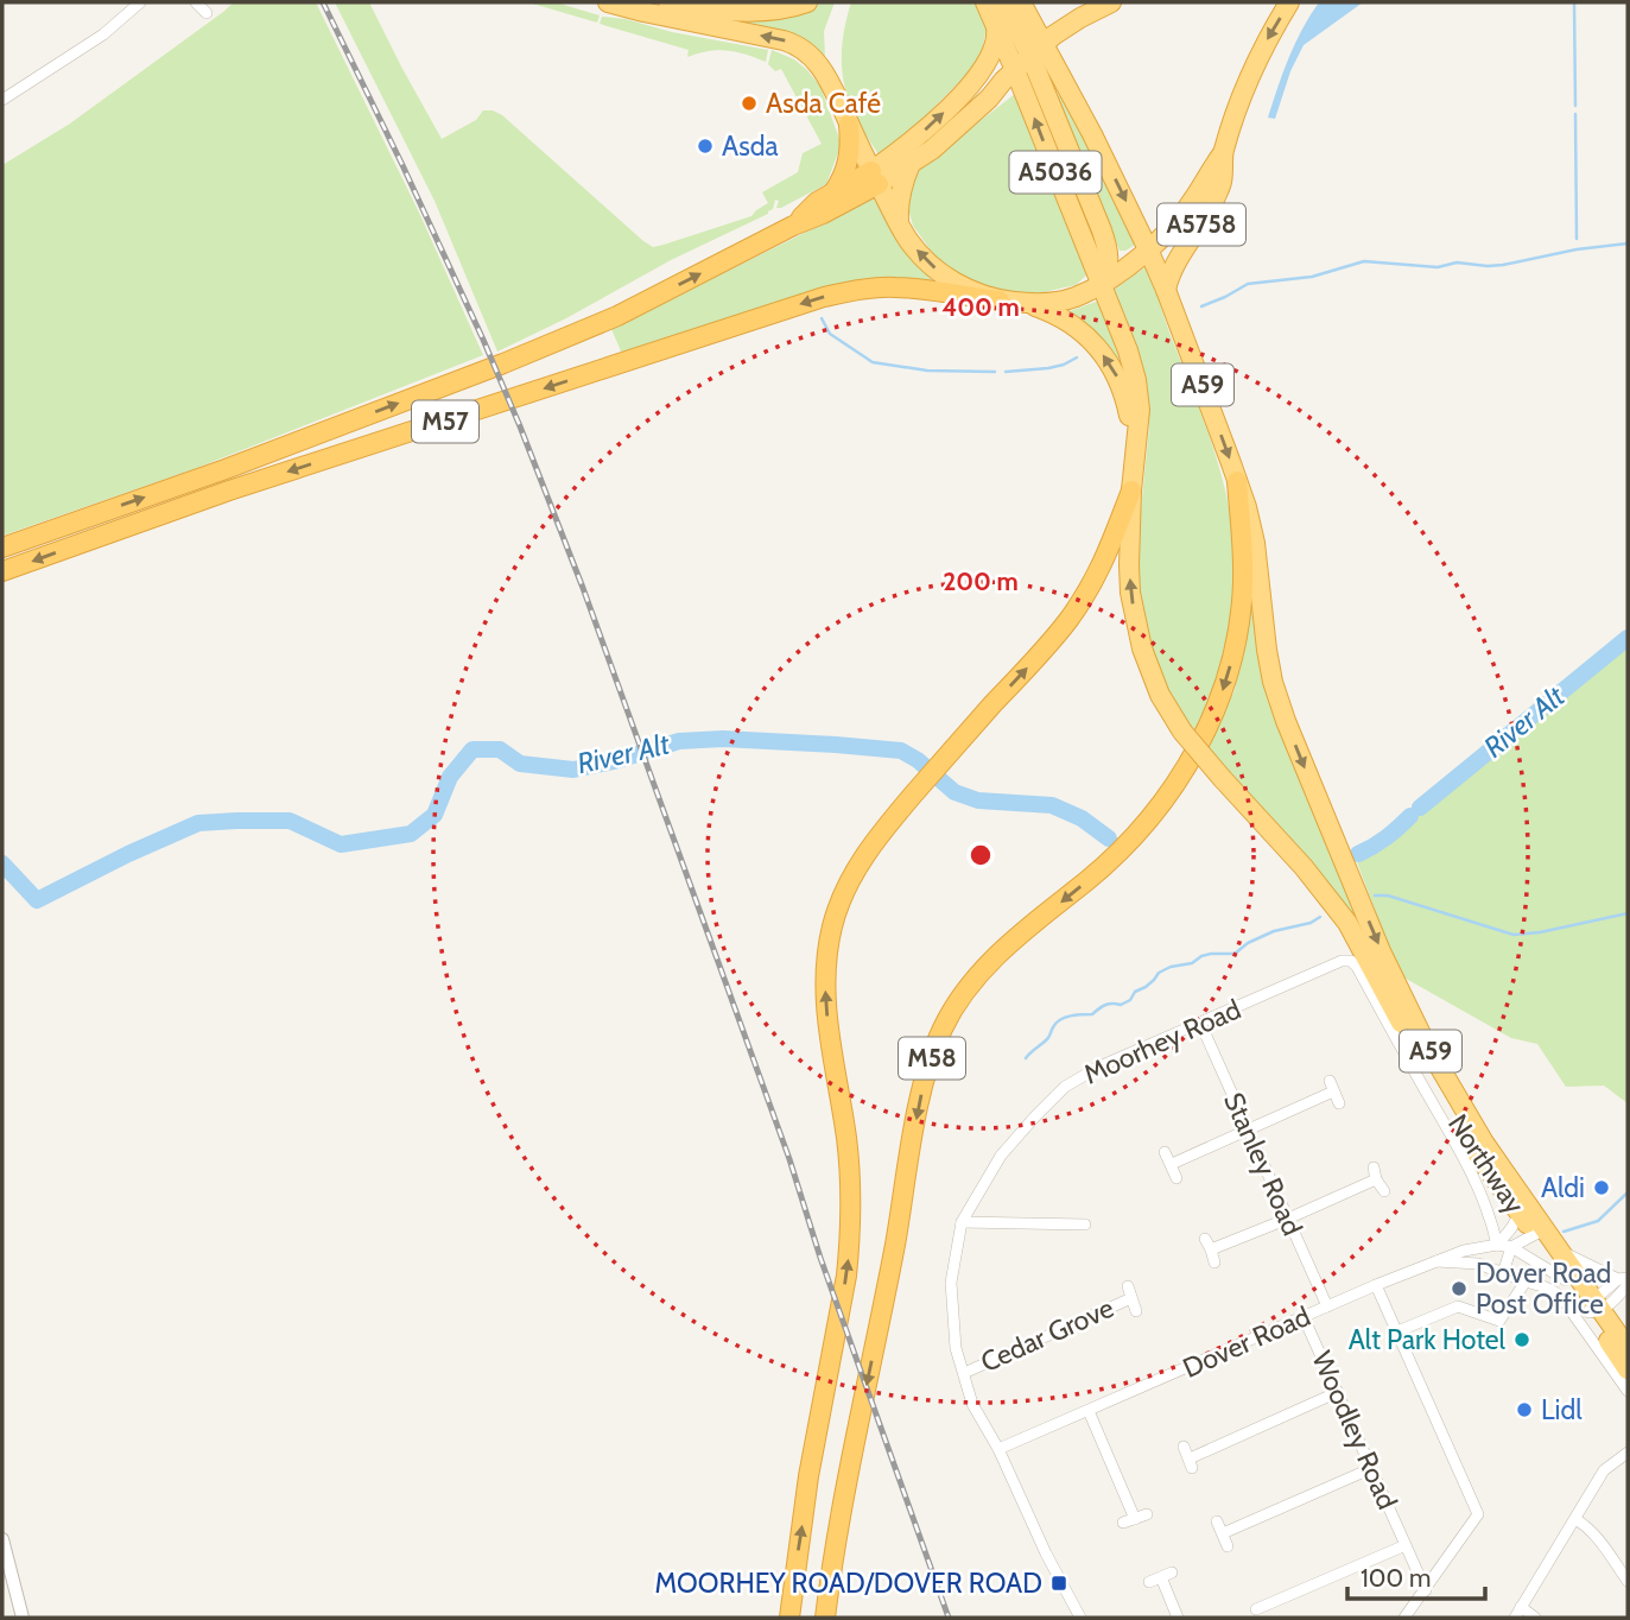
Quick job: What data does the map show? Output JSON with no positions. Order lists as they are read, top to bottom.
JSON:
{
  "streets": {
    "highway": [
      "A5036",
      "A5758",
      "A59",
      "M57",
      "M58",
      "Northway"
    ],
    "street": [
      "Moorhey Road",
      "Stanley Road",
      "Cedar Grove",
      "Dover Road",
      "Woodley Road"
    ]
  },
  "crossings": [
    ["A5036", "A5758"],
    ["A5036", "A59"],
    ["A5758", "A59"],
    ["A59", "M57"],
    ["A59", "M58"],
    ["A59", "Northway"],
    ["Moorhey Road", "Stanley Road"],
    ["Moorhey Road", "Northway"],
    ["Moorhey Road", "Cedar Grove"],
    ["Moorhey Road", "Dover Road"],
    ["M58", "Northway"],
    ["Stanley Road", "Dover Road"],
    ["Northway", "Dover Road"],
    ["Dover Road", "Woodley Road"]
  ],
  "water": ["River Alt"],
  "places": {
    "other": [
      "Asda Café",
      "Asda",
      "Aldi",
      "Dover Road Post Office",
      "Alt Park Hotel",
      "Lidl"
    ],
    "transit": ["MOORHEY ROAD/DOVER ROAD"]
  },
  "scale_bar": "100 m",
  "rings": ["400 m", "200 m"]
}
